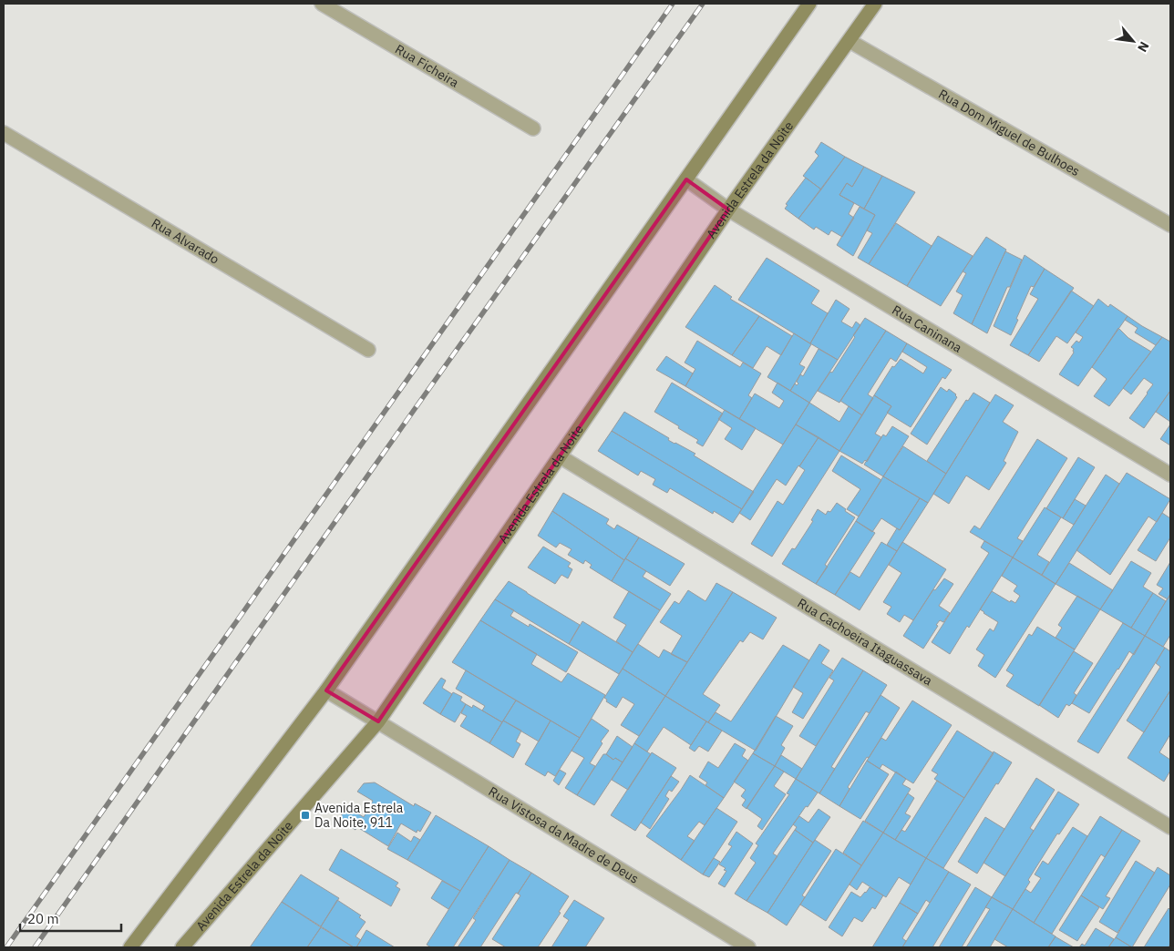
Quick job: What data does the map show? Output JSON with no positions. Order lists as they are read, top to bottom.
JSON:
{
  "streets": {
    "street": [
      "Rua Ficheira",
      "Rua Dom Miguel de Bulhoes",
      "Avenida Estrela da Noite",
      "Rua Alvarado",
      "Rua Caninana",
      "Rua Cachoeira Itaguassava",
      "Rua Vistosa da Madre de Deus"
    ]
  },
  "crossings": [
    ["Rua Dom Miguel de Bulhoes", "Avenida Estrela da Noite"],
    ["Avenida Estrela da Noite", "Rua Caninana"],
    ["Avenida Estrela da Noite", "Rua Cachoeira Itaguassava"],
    ["Avenida Estrela da Noite", "Rua Vistosa da Madre de Deus"]
  ],
  "places": {
    "transit": ["Avenida Estrela Da Noite, 911"]
  },
  "scale_bar": "20 m",
  "north": "bottom right"
}
